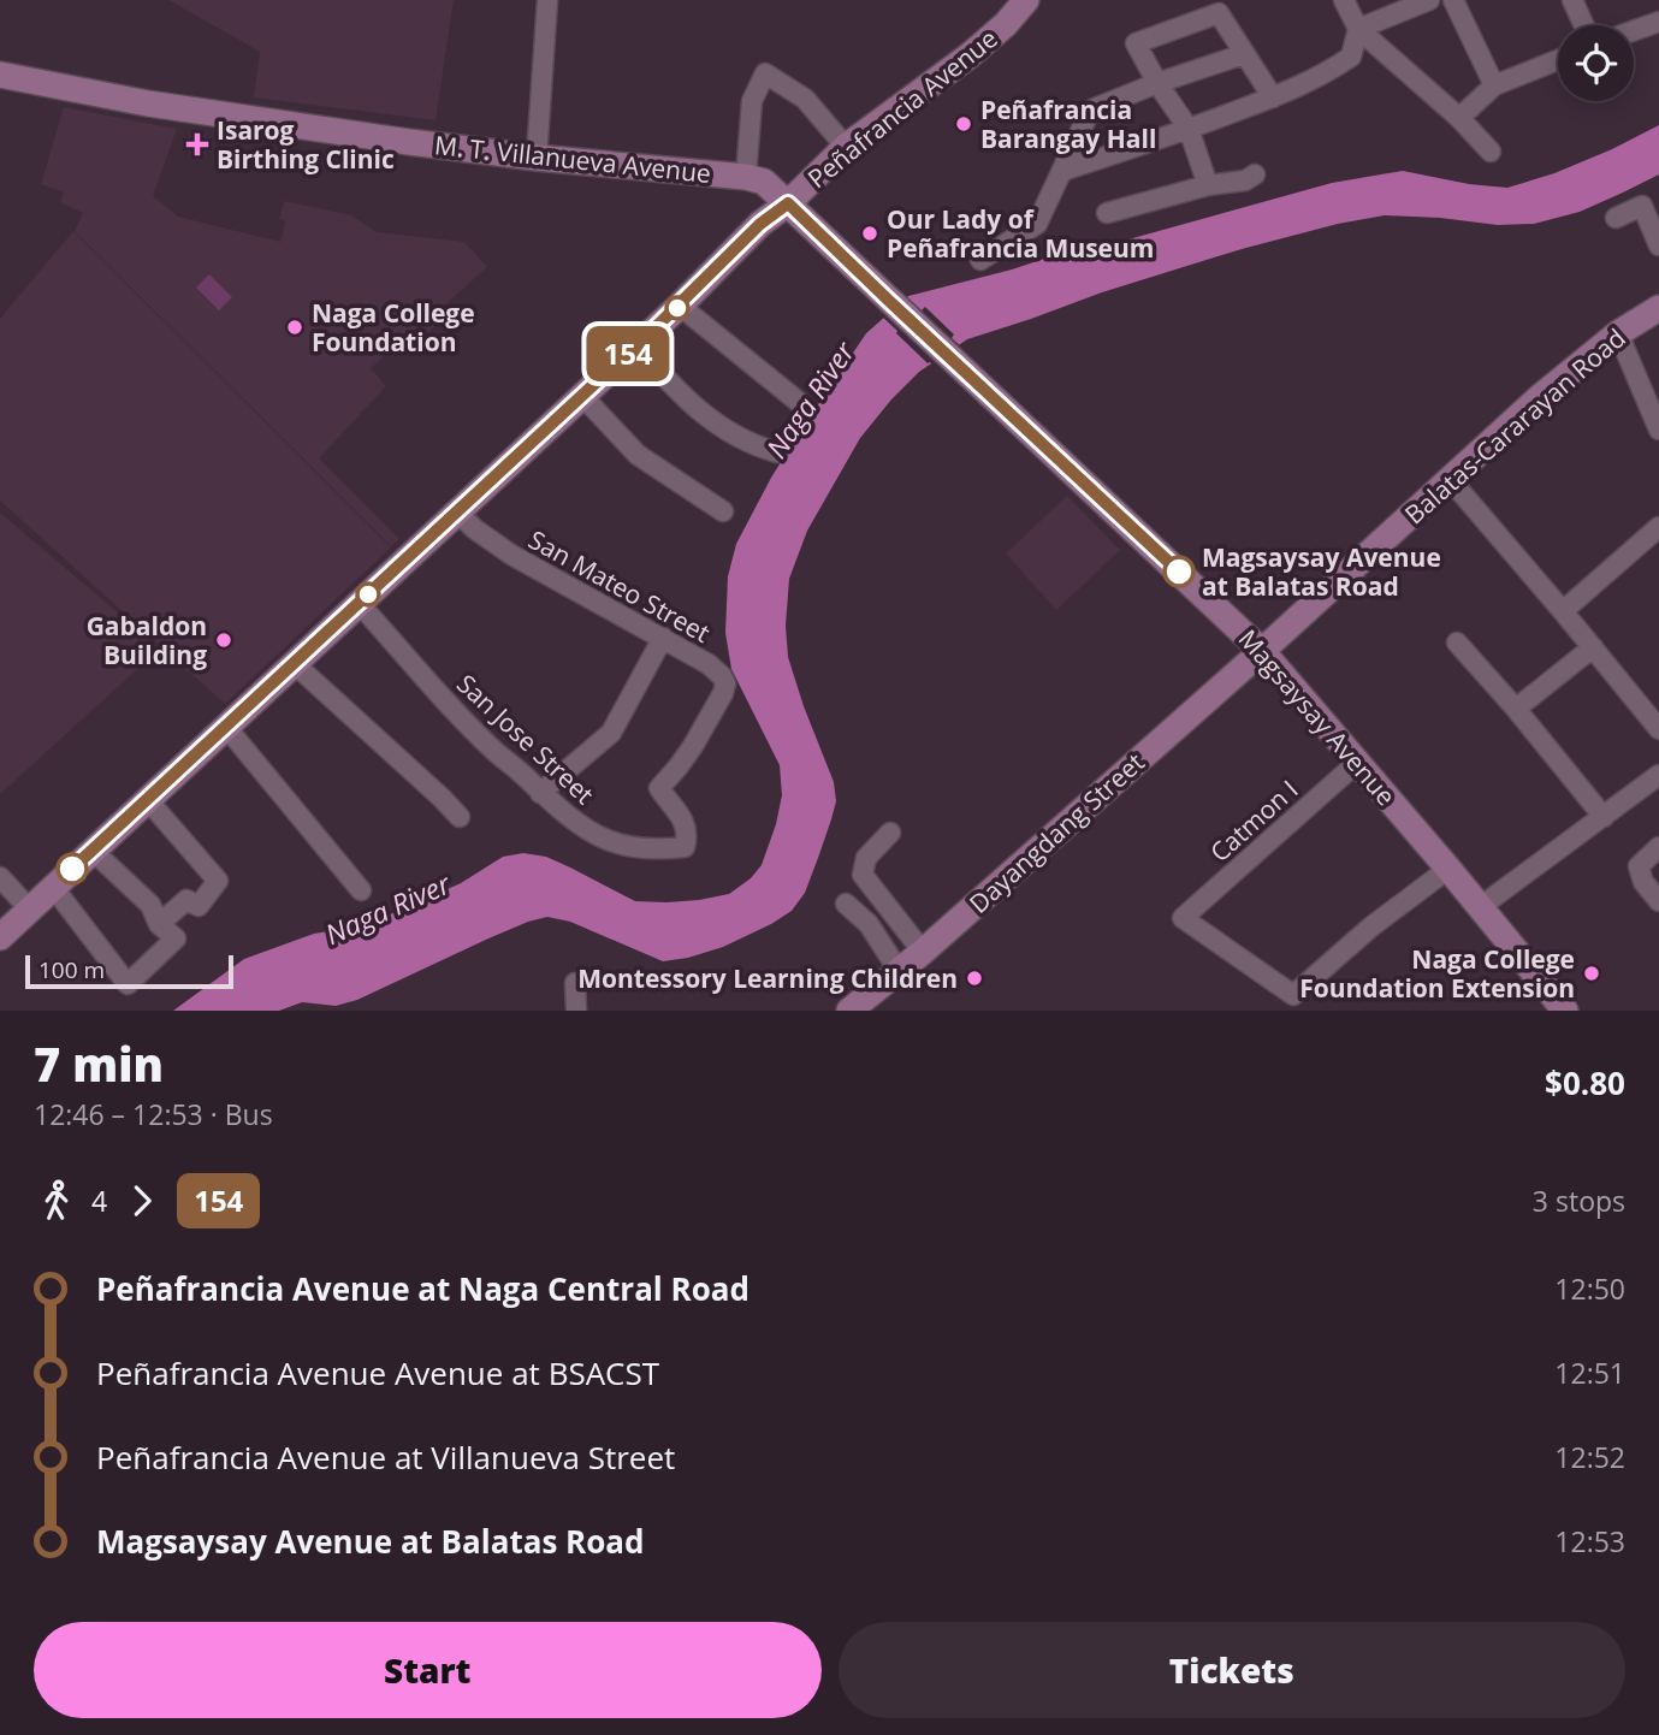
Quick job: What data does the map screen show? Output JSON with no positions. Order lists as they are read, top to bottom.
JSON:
{
  "streets": {
    "main road": [
      "Peñafrancia Avenue",
      "M. T. Villanueva Avenue",
      "Balatas-Cararayan Road",
      "Magsaysay Avenue",
      "Dayangdang Street"
    ],
    "street": ["San Mateo Street", "San Jose Street", "Catmon I"]
  },
  "crossings": [
    ["Peñafrancia Avenue", "M. T. Villanueva Avenue"],
    ["Peñafrancia Avenue", "San Mateo Street"],
    ["Peñafrancia Avenue", "Magsaysay Avenue"],
    ["Peñafrancia Avenue", "San Jose Street"],
    ["M. T. Villanueva Avenue", "Magsaysay Avenue"],
    ["Balatas-Cararayan Road", "Magsaysay Avenue"],
    ["Balatas-Cararayan Road", "Dayangdang Street"],
    ["San Mateo Street", "San Jose Street"],
    ["Magsaysay Avenue", "Catmon I"],
    ["Magsaysay Avenue", "Dayangdang Street"]
  ],
  "water": ["Naga River"],
  "places": {
    "other": [
      "Peñafrancia Barangay Hall",
      "Our Lady of Peñafrancia Museum",
      "Naga College Foundation",
      "Magsaysay Avenue at Balatas Road",
      "Gabaldon Building",
      "Naga College Foundation Extension",
      "Montessory Learning Children"
    ],
    "health": ["Isarog Birthing Clinic"]
  },
  "lines": ["bus line 154"],
  "scale_bar": "100 m",
  "page": {
    "on_map": "154",
    "scale": "100 m",
    "heading": ["7 min", "12:46 – 12:53 · Bus", "$0.80"],
    "legs": ["4", "154", "3 stops"],
    "list": [
      {
        "name": "Peñafrancia Avenue at Naga Central Road",
        "value": "12:50"
      },
      {
        "name": "Peñafrancia Avenue Avenue at BSACST",
        "value": "12:51"
      },
      {
        "name": "Peñafrancia Avenue at Villanueva Street",
        "value": "12:52"
      },
      {
        "name": "Magsaysay Avenue at Balatas Road",
        "value": "12:53"
      }
    ],
    "buttons": ["Start", "Tickets"]
  }
}
